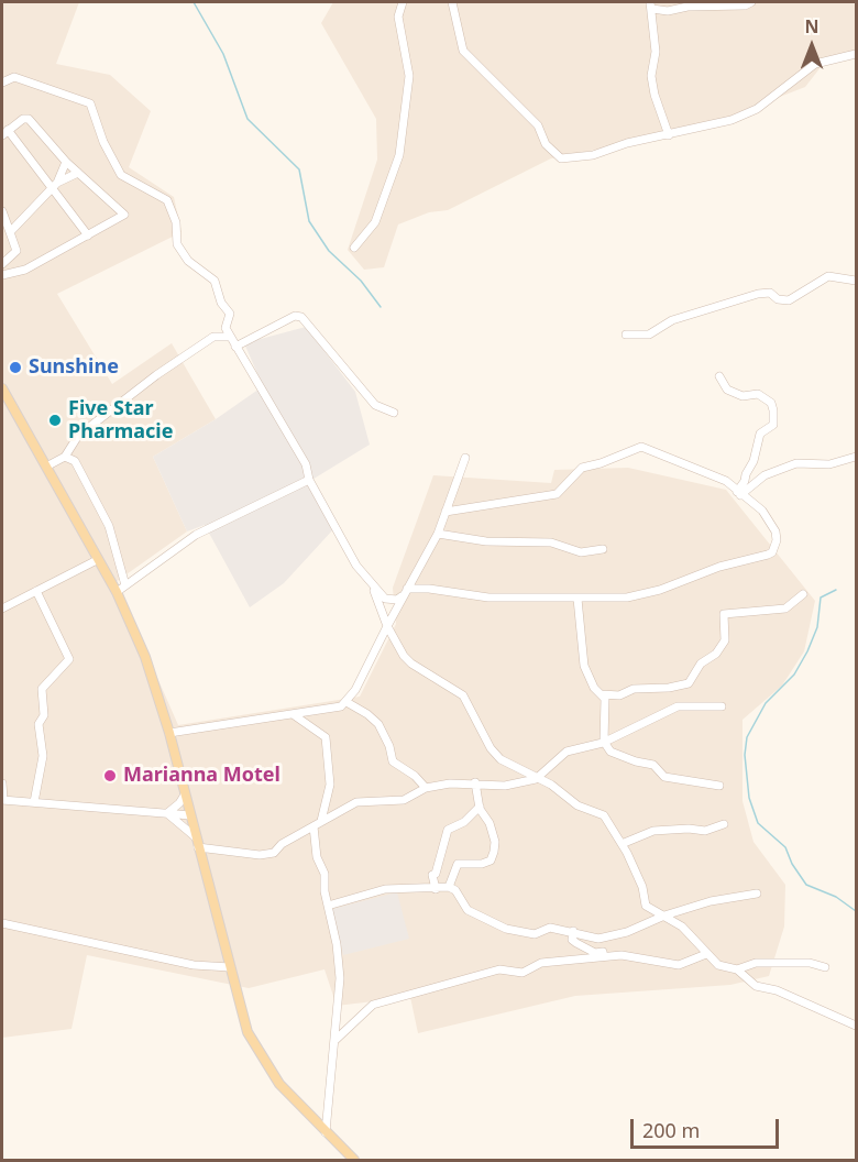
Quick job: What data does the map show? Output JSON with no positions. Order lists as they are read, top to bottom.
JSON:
{
  "places": ["Sunshine", "Five Star Pharmacie", "Marianna Motel"],
  "scale_bar": "200 m",
  "north": "top"
}
